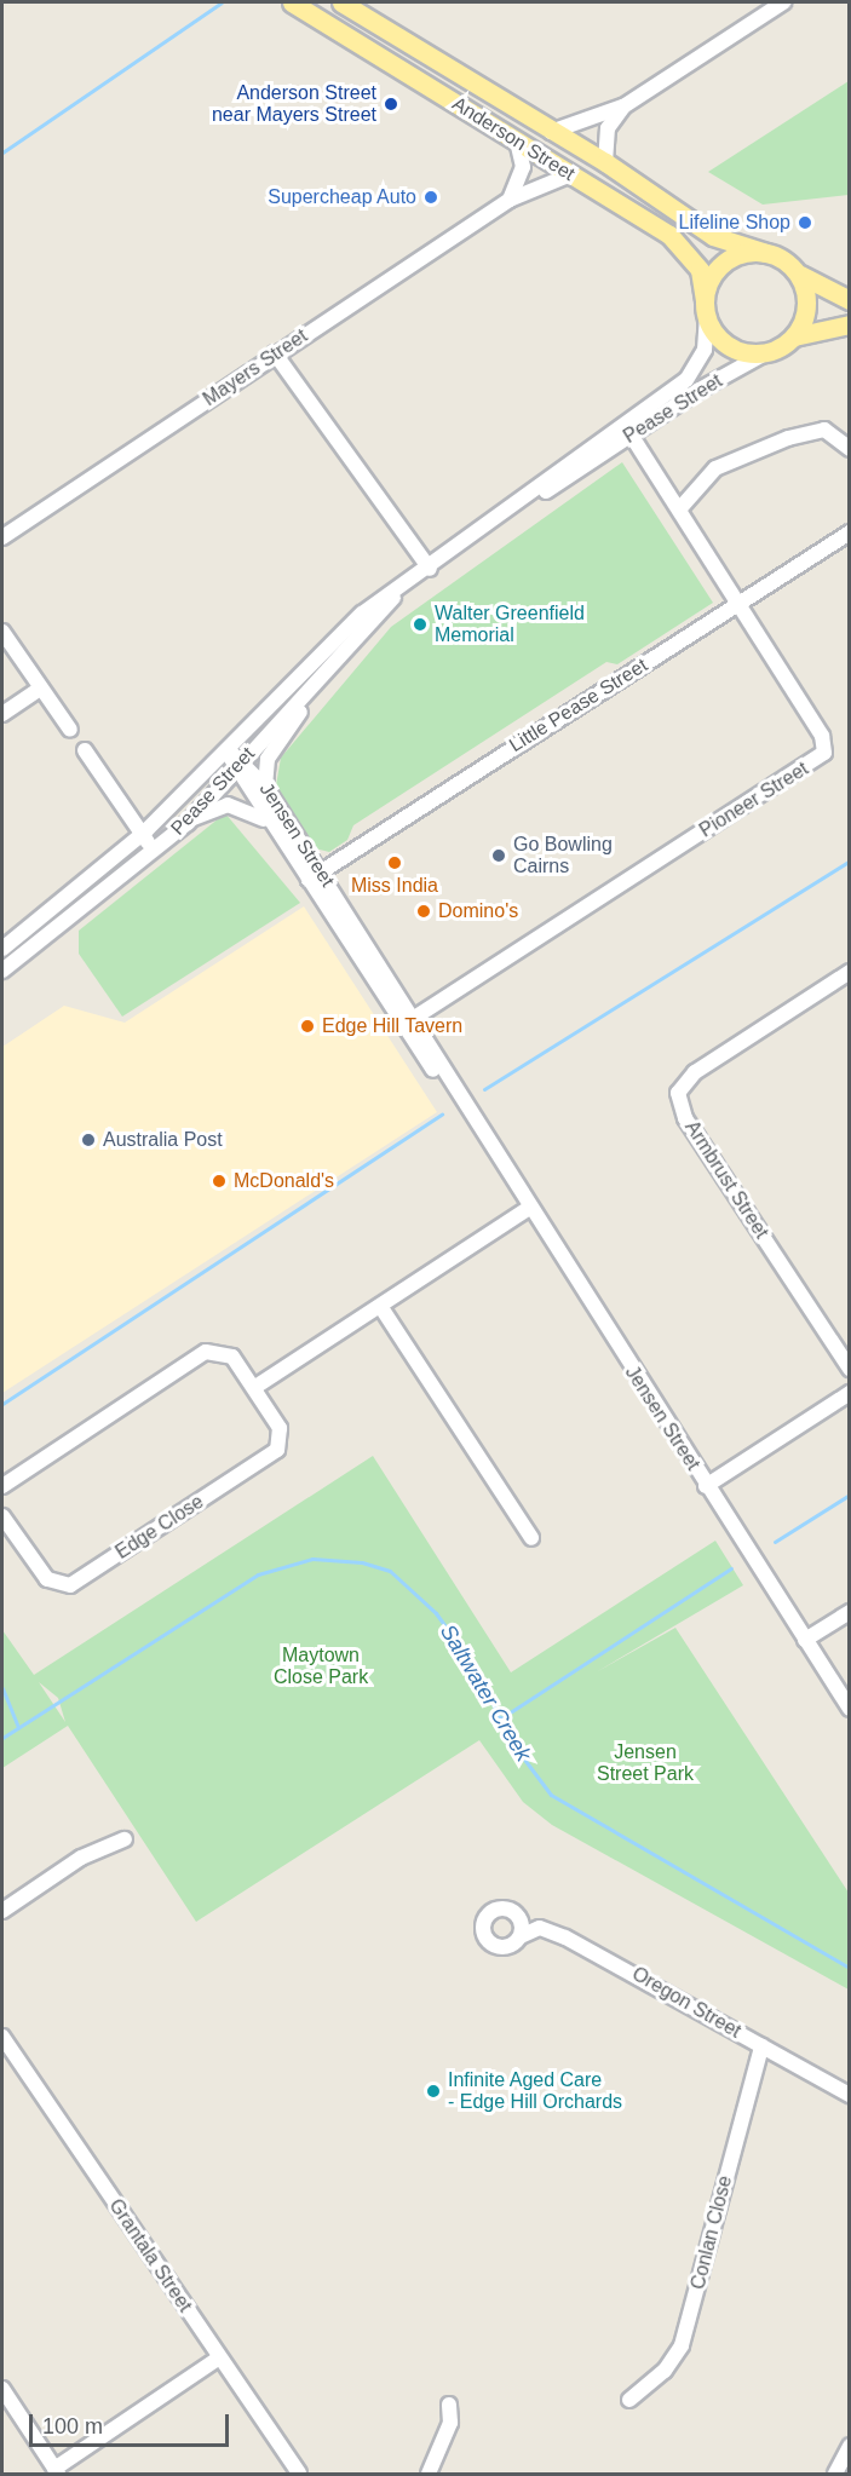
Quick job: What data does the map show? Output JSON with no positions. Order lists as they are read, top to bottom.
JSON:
{
  "streets": {
    "main road": ["Anderson Street"],
    "street": [
      "Mayers Street",
      "Pease Street",
      "Little Pease Street",
      "Pioneer Street",
      "Jensen Street",
      "Armbrust Street",
      "Edge Close",
      "Oregon Street",
      "Conlan Close",
      "Grantala Street"
    ]
  },
  "crossings": [
    ["Anderson Street", "Mayers Street"],
    ["Anderson Street", "Pease Street"],
    ["Pease Street", "Pioneer Street"],
    ["Pease Street", "Jensen Street"],
    ["Little Pease Street", "Pioneer Street"],
    ["Little Pease Street", "Jensen Street"],
    ["Pioneer Street", "Jensen Street"],
    ["Oregon Street", "Conlan Close"]
  ],
  "water": ["Saltwater Creek"],
  "parks": ["Maytown Close Park", "Jensen Street Park"],
  "places": [
    "Anderson Street near Mayers Street",
    "Supercheap Auto",
    "Lifeline Shop",
    "Walter Greenfield Memorial",
    "Go Bowling Cairns",
    "Miss India",
    "Domino's",
    "Edge Hill Tavern",
    "Australia Post",
    "McDonald's",
    "Infinite Aged Care - Edge Hill Orchards"
  ],
  "scale_bar": "100 m"
}
